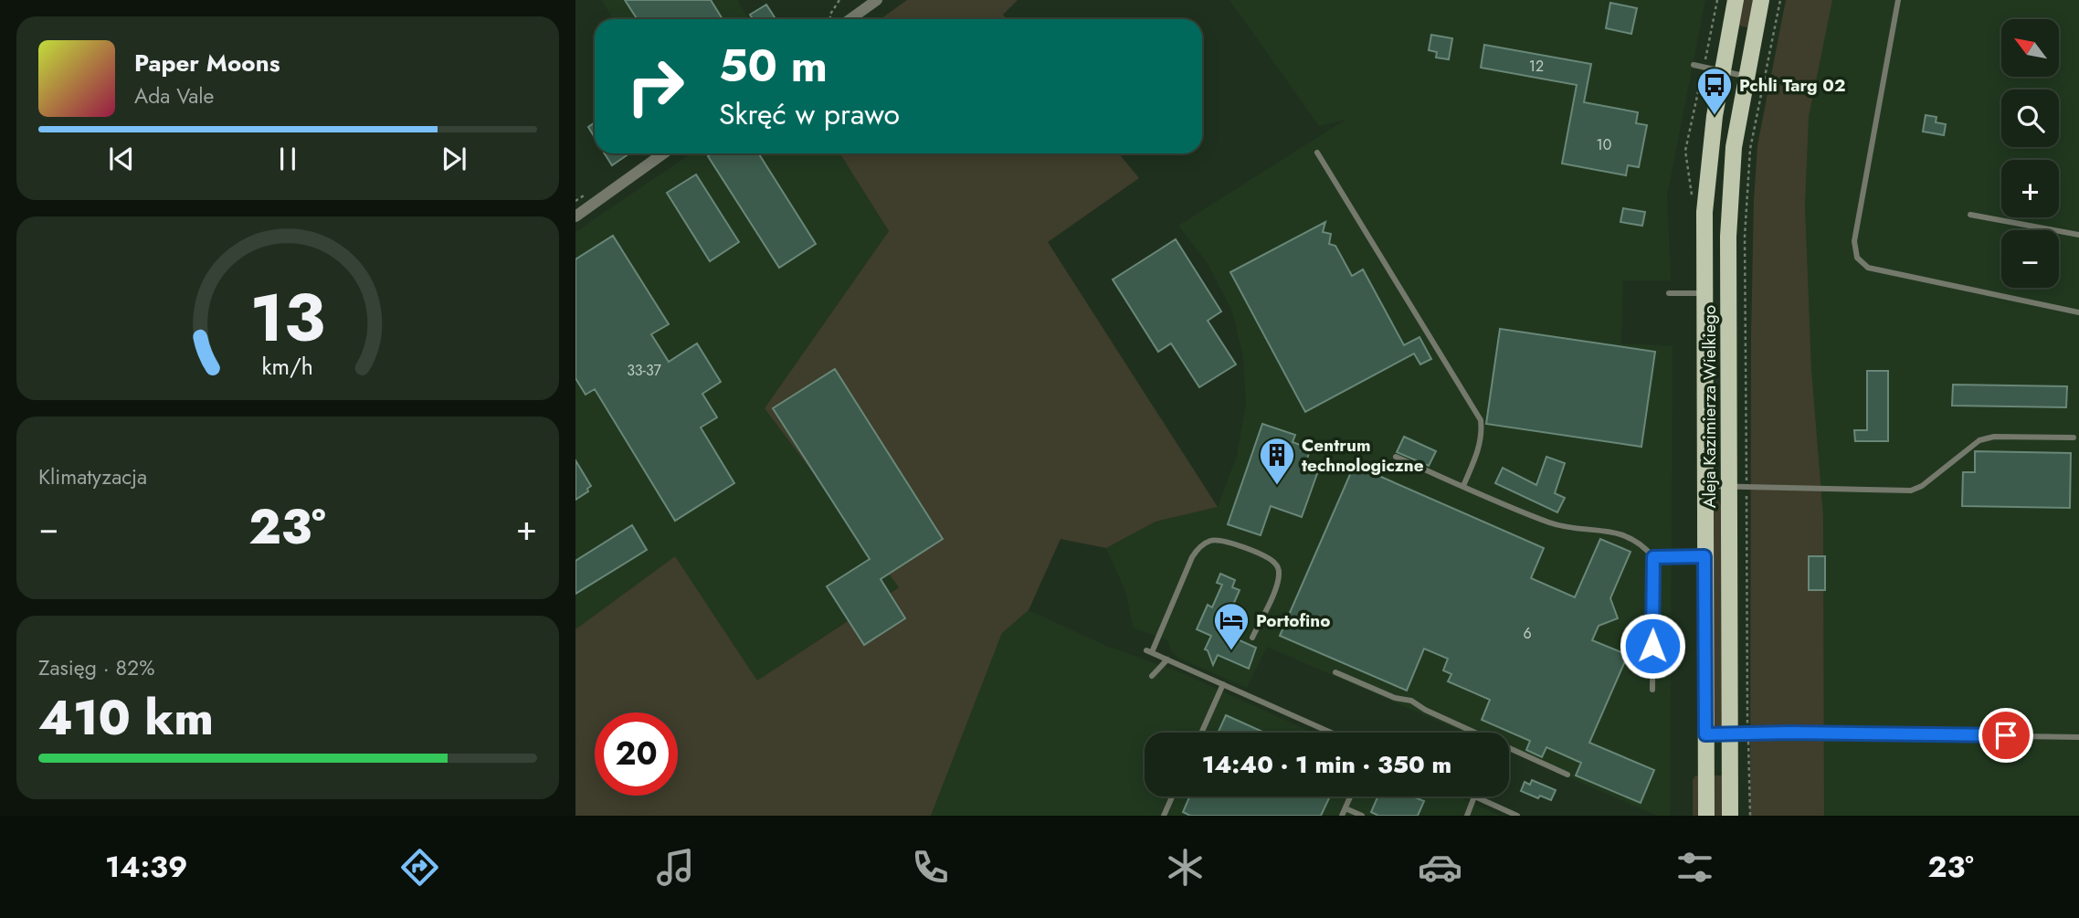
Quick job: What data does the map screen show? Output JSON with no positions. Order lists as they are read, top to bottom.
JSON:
{
  "streets": {
    "main road": ["Aleja Kazimierza Wielkiego"]
  },
  "places": {
    "bus stop": ["Pchli Targ 02"],
    "building": ["Centrum technologiczne"],
    "hotel": ["Portofino"]
  },
  "house_numbers": [
    "12",
    "10",
    "33-37",
    "6"
  ],
  "north": "top left",
  "page": {
    "map_buttons": ["+", "−"],
    "turn": ["50 m", "Skręć w prawo"],
    "song": ["Paper Moons", "Ada Vale"],
    "tile": [
      "Klimatyzacja",
      ["Zasięg · 82%", "410 km"]
    ],
    "heat": ["−", "23°", "+"],
    "limit": "20",
    "trip": "14:40 · 1 min · 350 m",
    "tabs": ["14:39", "23°"],
    "gauge": ["13", "km/h"]
  }
}
